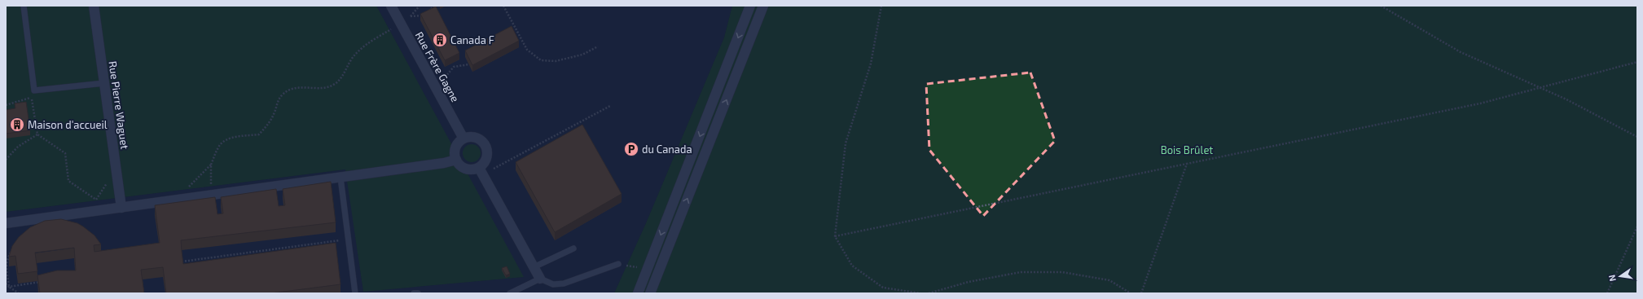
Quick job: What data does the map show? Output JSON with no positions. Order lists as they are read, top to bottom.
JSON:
{
  "streets": {
    "street": ["Rue Frère Gagne", "Rue Pierre Waguet"]
  },
  "parks": ["Bois Brûlet"],
  "places": {
    "building": ["Canada F", "Maison d'accueil"],
    "parking": ["du Canada"]
  },
  "north": "left"
}
